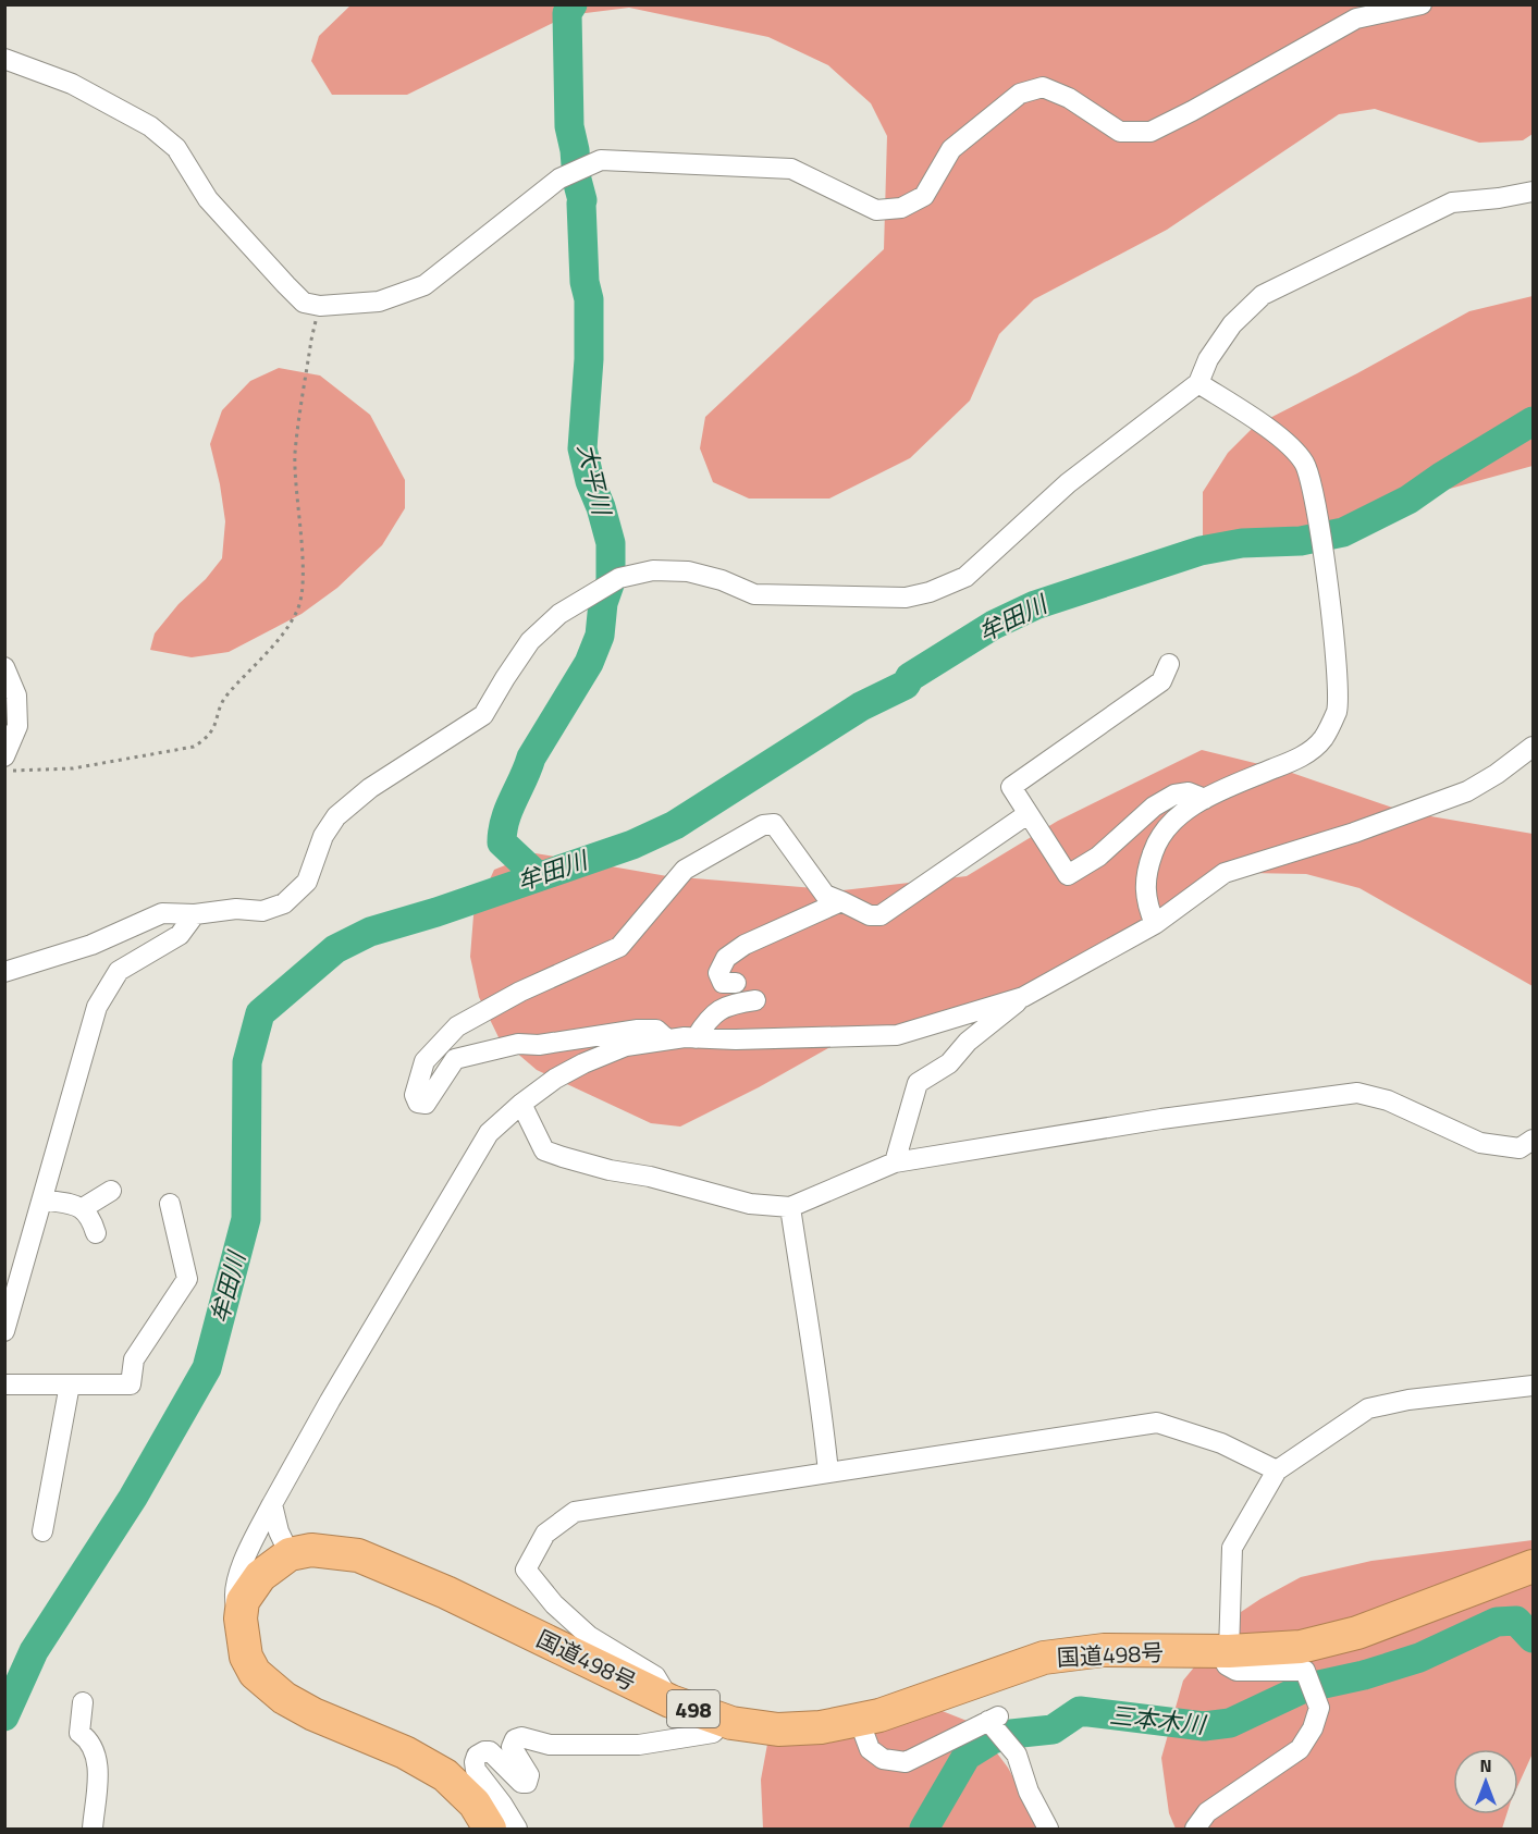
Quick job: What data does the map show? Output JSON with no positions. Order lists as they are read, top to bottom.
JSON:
{
  "streets": {
    "highway": ["国道498号", "498"]
  },
  "water": ["大平川", "牟田川", "三本木川"],
  "north": "top"
}
